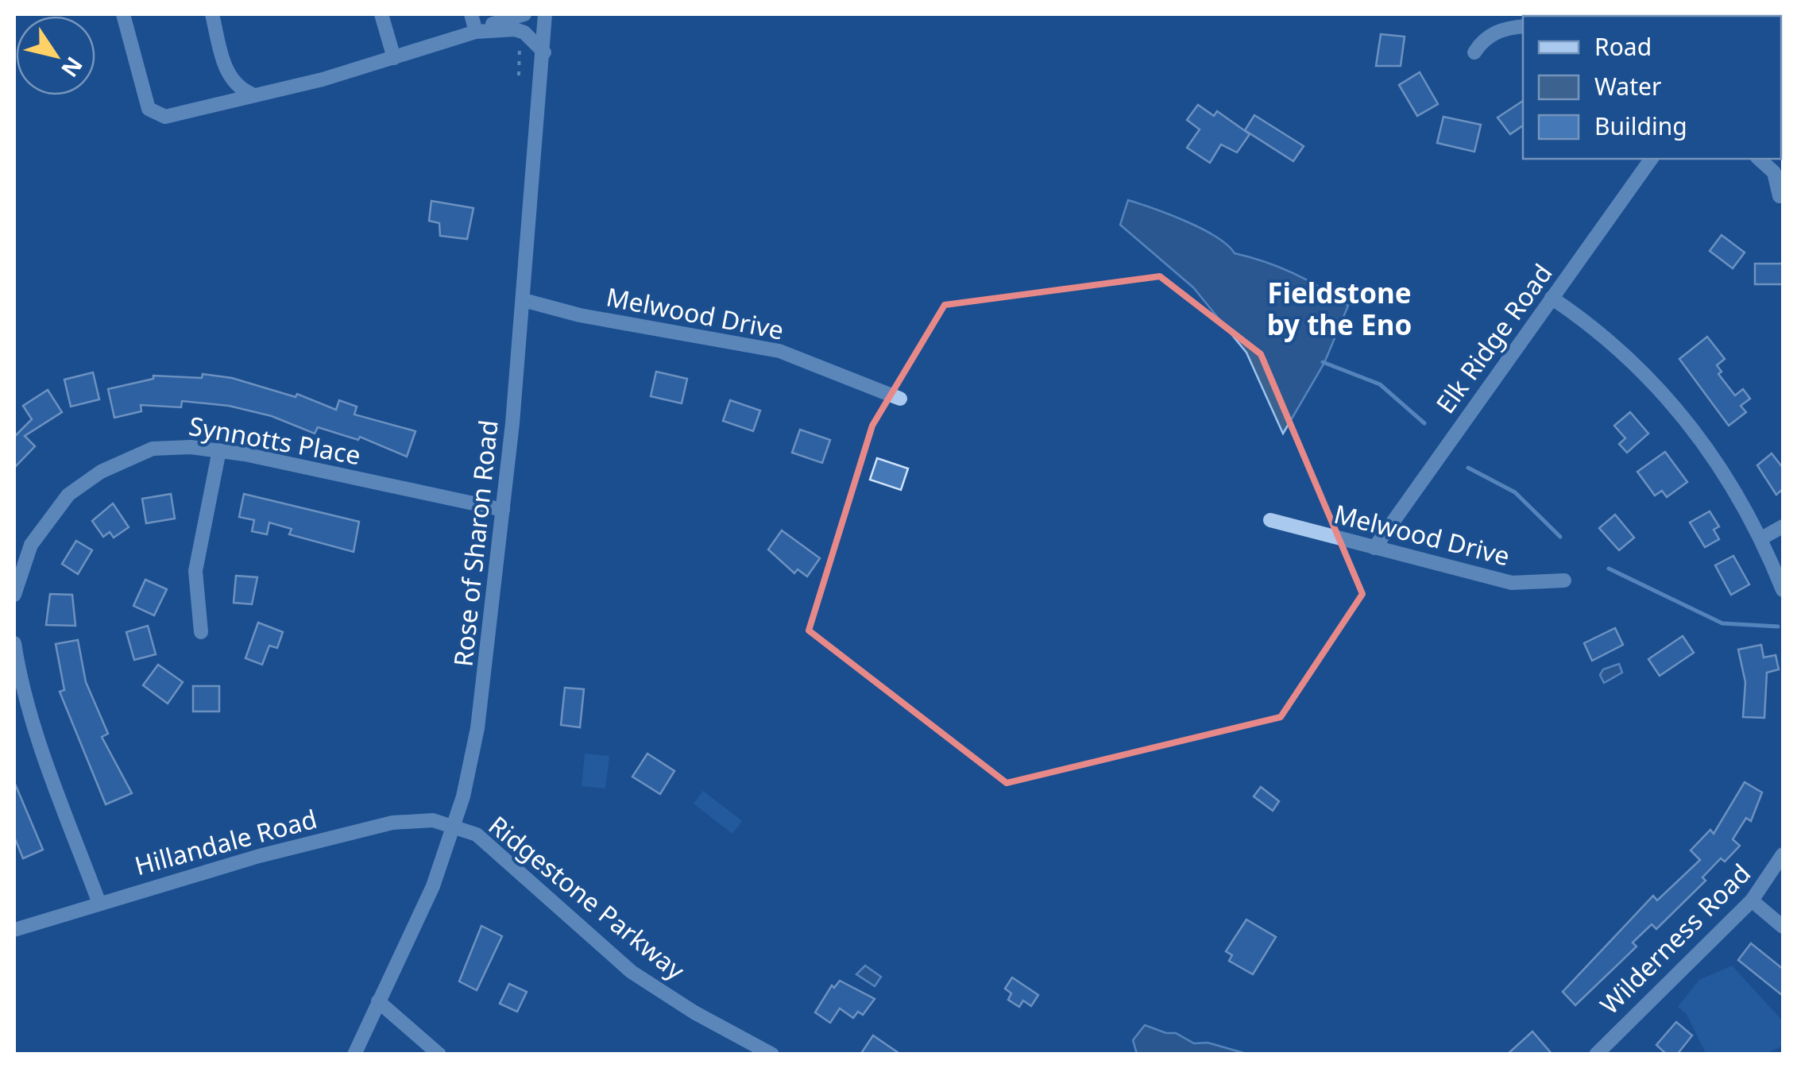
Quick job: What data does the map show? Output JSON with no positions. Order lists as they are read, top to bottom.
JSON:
{
  "streets": {
    "street": [
      "Melwood Drive",
      "Elk Ridge Road",
      "Synnotts Place",
      "Rose of Sharon Road",
      "Hillandale Road",
      "Ridgestone Parkway",
      "Wilderness Road"
    ]
  },
  "crossings": [
    ["Melwood Drive", "Elk Ridge Road"],
    ["Melwood Drive", "Rose of Sharon Road"],
    ["Synnotts Place", "Rose of Sharon Road"],
    ["Rose of Sharon Road", "Hillandale Road"],
    ["Rose of Sharon Road", "Ridgestone Parkway"],
    ["Hillandale Road", "Ridgestone Parkway"]
  ],
  "districts": ["Fieldstone by the Eno"],
  "legend": ["Road", "Water", "Building"],
  "north": "bottom right"
}
